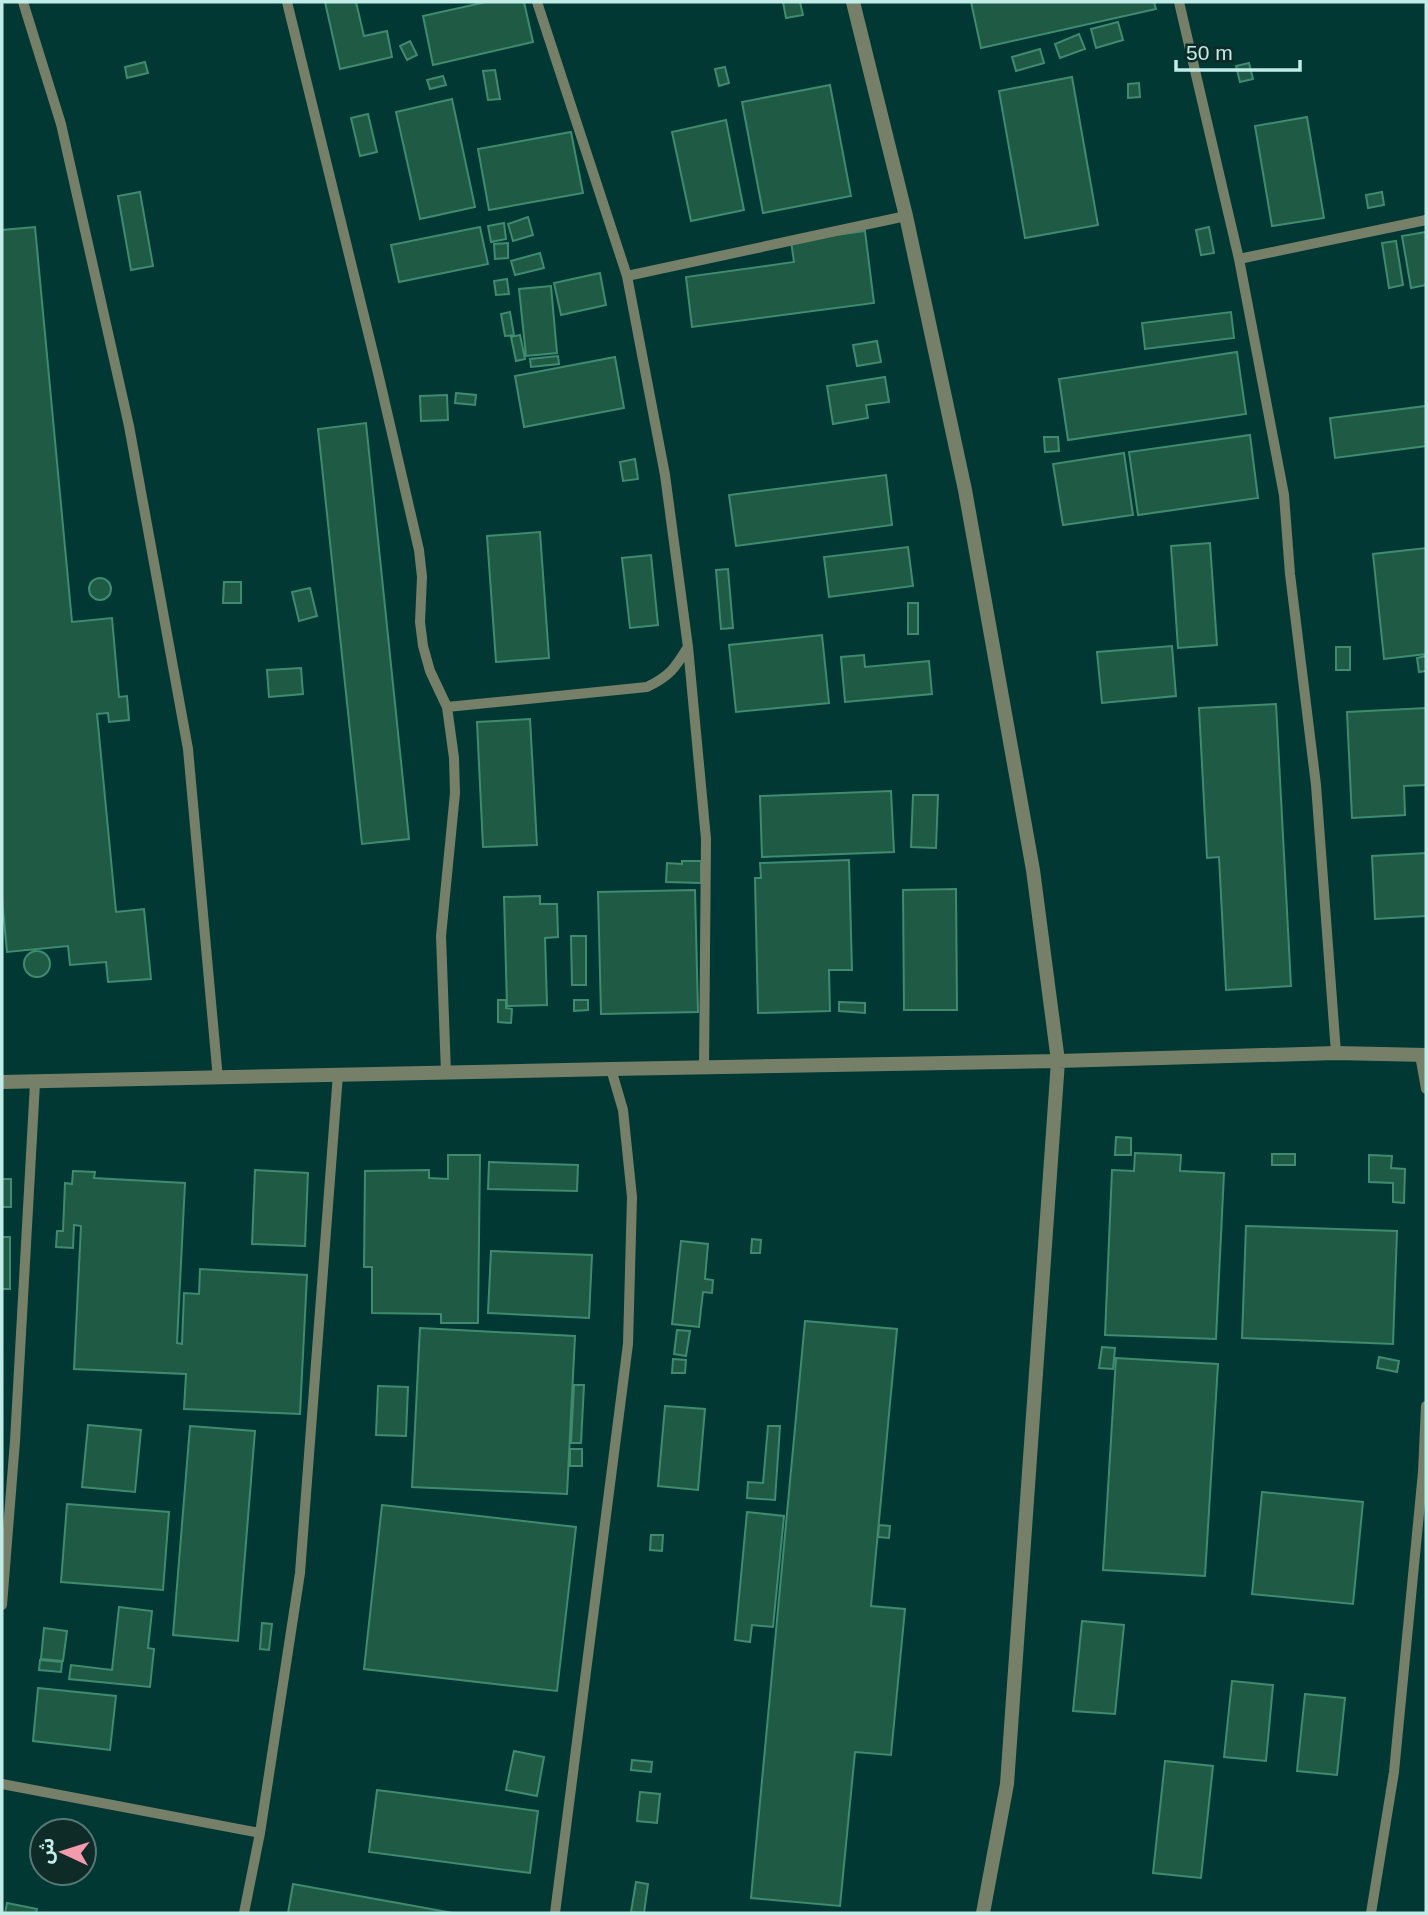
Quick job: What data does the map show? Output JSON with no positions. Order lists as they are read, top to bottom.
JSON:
{
  "scale_bar": "50 m",
  "north": "left"
}
